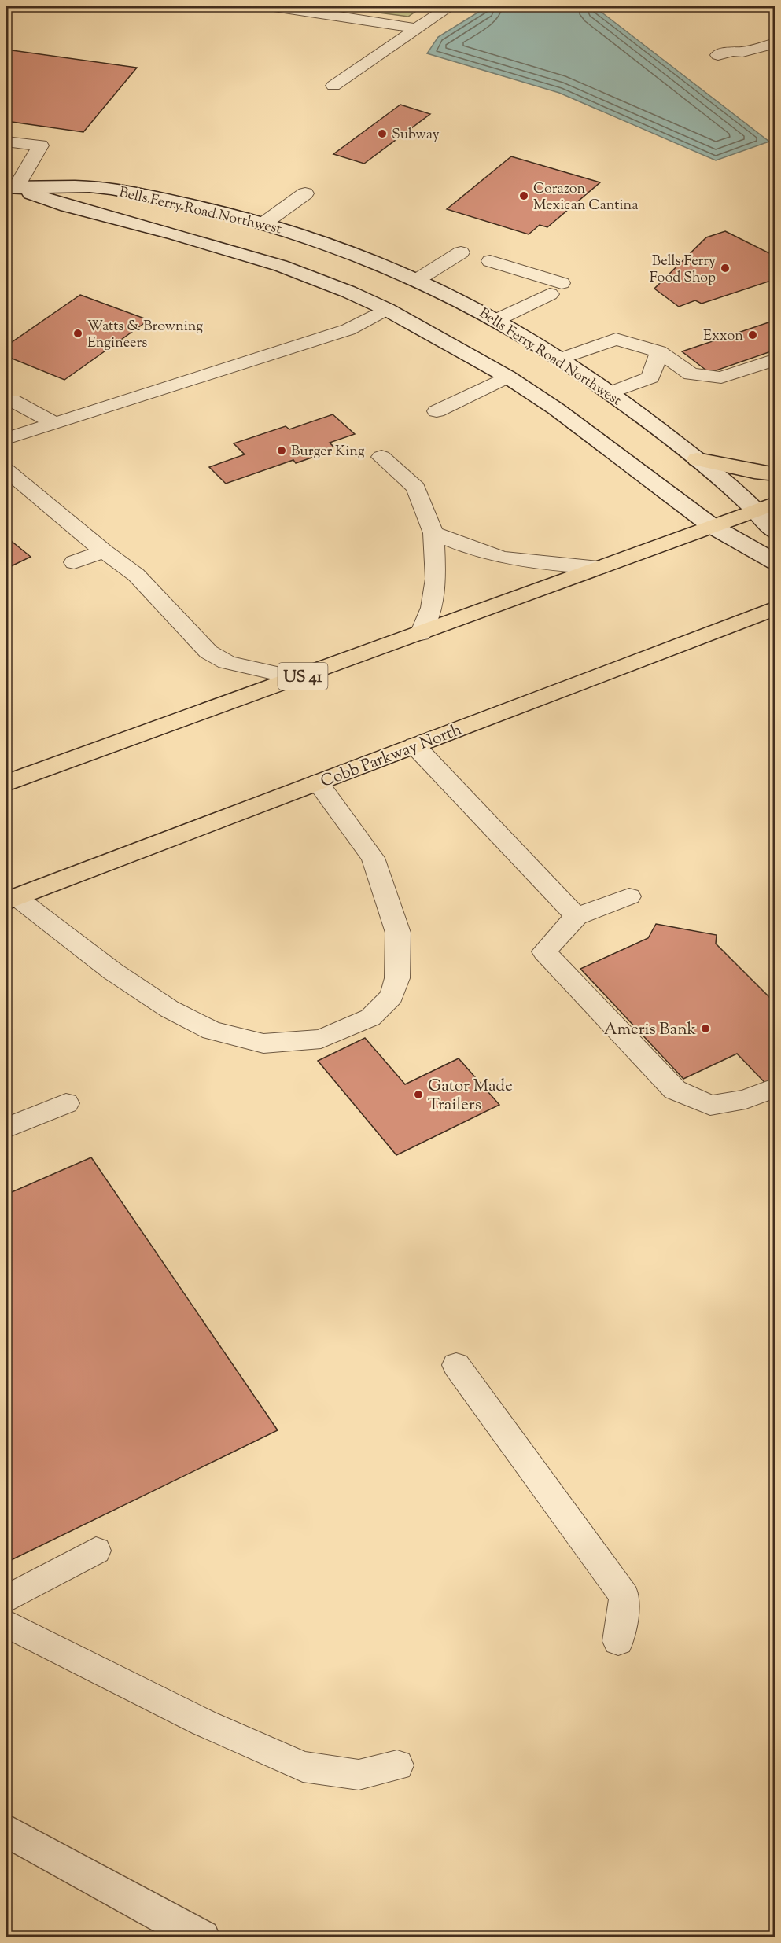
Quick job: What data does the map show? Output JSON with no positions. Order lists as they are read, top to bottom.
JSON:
{
  "streets": {
    "main road": ["Bells Ferry Road Northwest", "US 41", "Cobb Parkway North"]
  },
  "crossings": [
    ["Bells Ferry Road Northwest", "US 41"]
  ],
  "places": [
    "Subway",
    "Corazon Mexican Cantina",
    "Bells Ferry Food Shop",
    "Watts & Browning Engineers",
    "Exxon",
    "Burger King",
    "Ameris Bank",
    "Gator Made Trailers"
  ]
}
